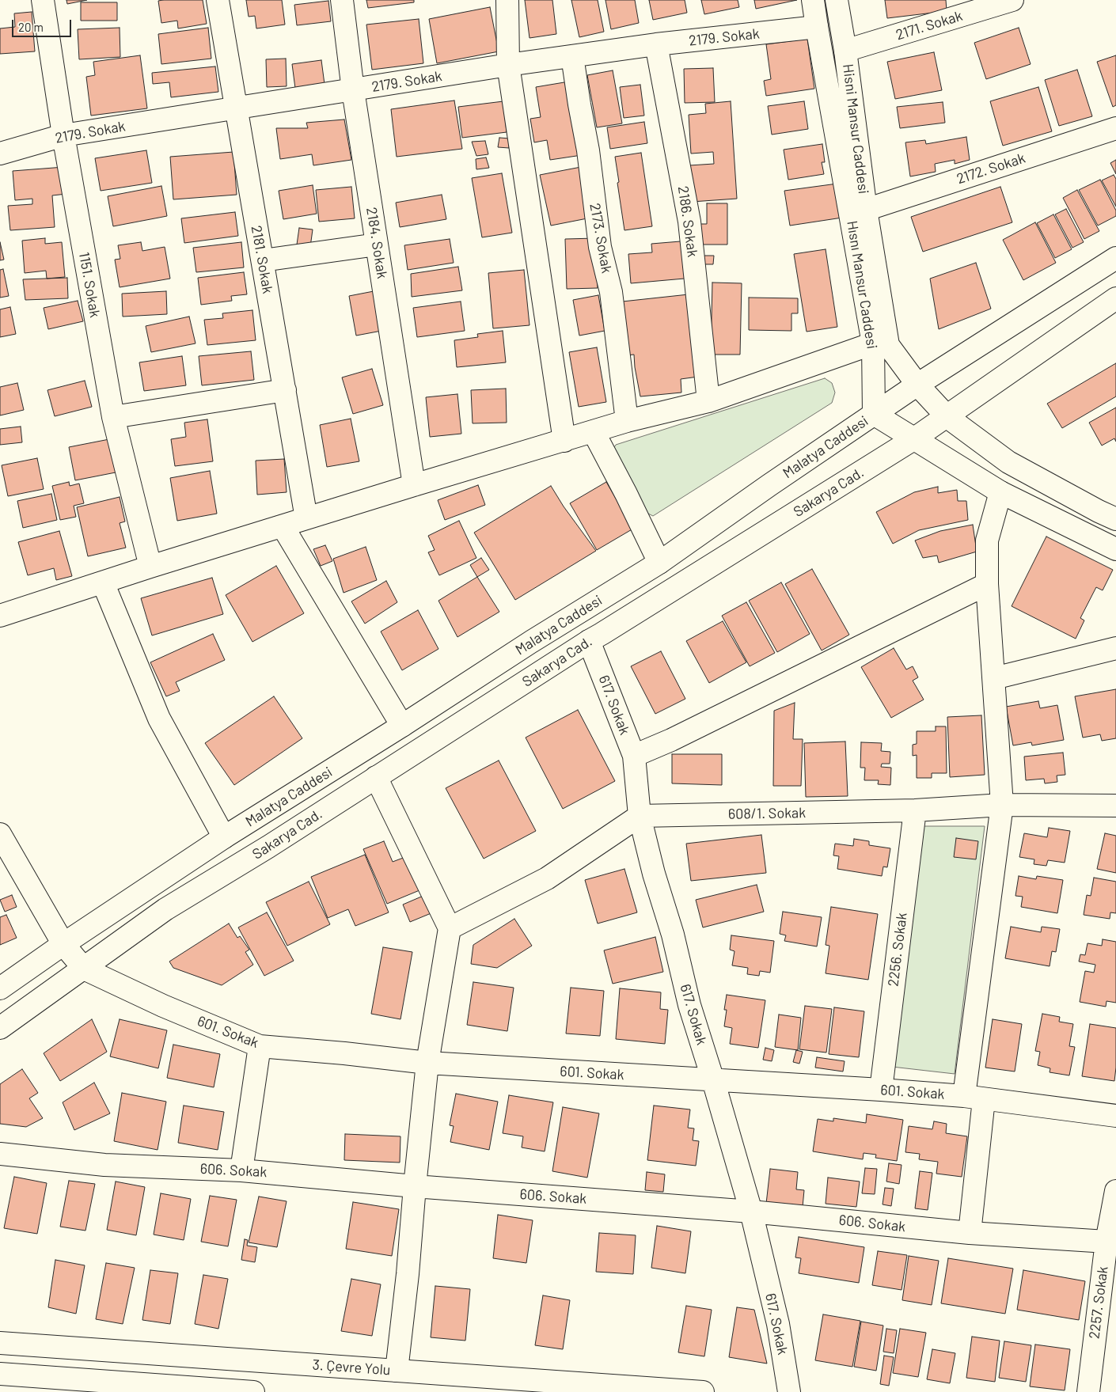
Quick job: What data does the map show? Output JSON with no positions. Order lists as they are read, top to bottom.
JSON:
{
  "streets": {
    "street": [
      "2171. Sokak",
      "2179. Sokak",
      "Hisni Mansur Caddesi",
      "2172. Sokak",
      "2186. Sokak",
      "2173. Sokak",
      "2184. Sokak",
      "2181. Sokak",
      "1151. Sokak",
      "Hısnı Mansur Caddesi",
      "Malatya Caddesi",
      "Sakarya Cad.",
      "617. Sokak",
      "608/1. Sokak",
      "2256. Sokak",
      "601. Sokak",
      "606. Sokak",
      "2257. Sokak",
      "3. Çevre Yolu"
    ]
  },
  "crossings": [
    ["2171. Sokak", "Hisni Mansur Caddesi"],
    ["2179. Sokak", "2186. Sokak"],
    ["2179. Sokak", "2173. Sokak"],
    ["2179. Sokak", "2184. Sokak"],
    ["2179. Sokak", "2181. Sokak"],
    ["2179. Sokak", "1151. Sokak"],
    ["2179. Sokak", "Hısnı Mansur Caddesi"],
    ["Hisni Mansur Caddesi", "2172. Sokak"],
    ["Hisni Mansur Caddesi", "Malatya Caddesi"],
    ["Hisni Mansur Caddesi", "Sakarya Cad."],
    ["Hısnı Mansur Caddesi", "Malatya Caddesi"],
    ["Sakarya Cad.", "617. Sokak"],
    ["Sakarya Cad.", "601. Sokak"],
    ["617. Sokak", "608/1. Sokak"],
    ["617. Sokak", "601. Sokak"],
    ["617. Sokak", "606. Sokak"],
    ["608/1. Sokak", "2256. Sokak"],
    ["2256. Sokak", "601. Sokak"],
    ["606. Sokak", "2257. Sokak"]
  ],
  "scale_bar": "20 m"
}
